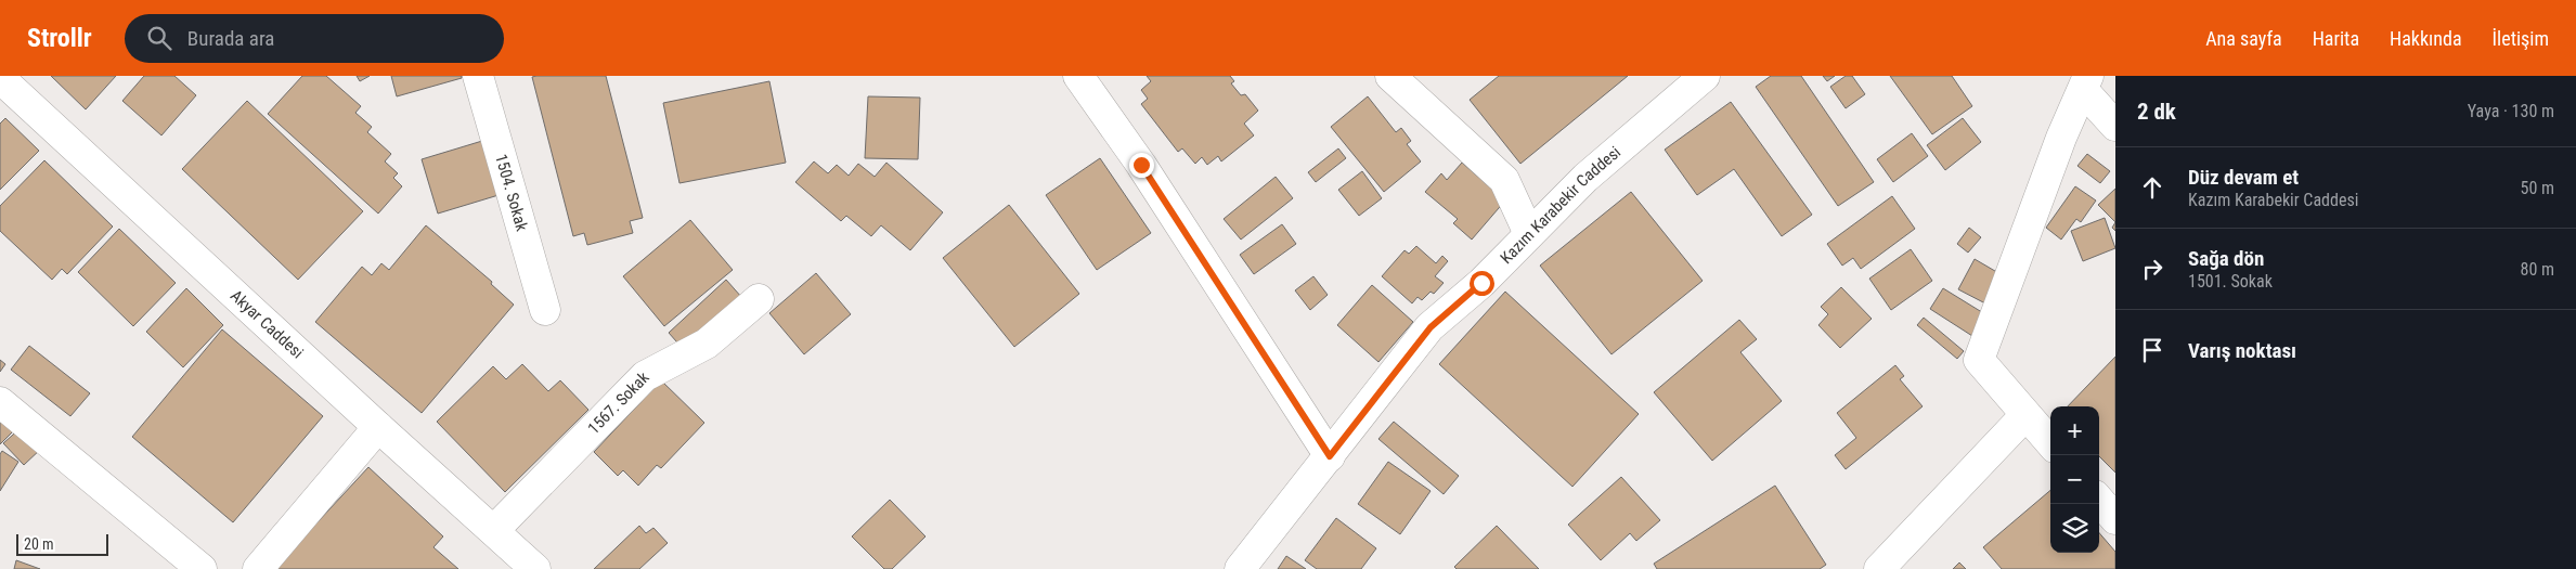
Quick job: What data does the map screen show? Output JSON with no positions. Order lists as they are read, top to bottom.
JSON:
{
  "streets": {
    "street": [
      "1504. Sokak",
      "Kazım Karabekir Caddesi",
      "Akyar Caddesi",
      "1567. Sokak"
    ]
  },
  "crossings": [
    ["Akyar Caddesi", "1567. Sokak"]
  ],
  "scale_bar": "20 m",
  "page": {
    "header": "Strollr",
    "search": "Burada ara",
    "nav": [
      "Ana sayfa",
      "Harita",
      "Hakkında",
      "İletişim"
    ],
    "heading": ["2 dk", "Yaya · 130 m"],
    "list": [
      ["Düz devam et", "Kazım Karabekir Caddesi", "50 m"],
      ["Sağa dön", "1501. Sokak", "80 m"],
      "Varış noktası"
    ],
    "map_buttons": ["+", "−"],
    "scale": "20 m"
  }
}
